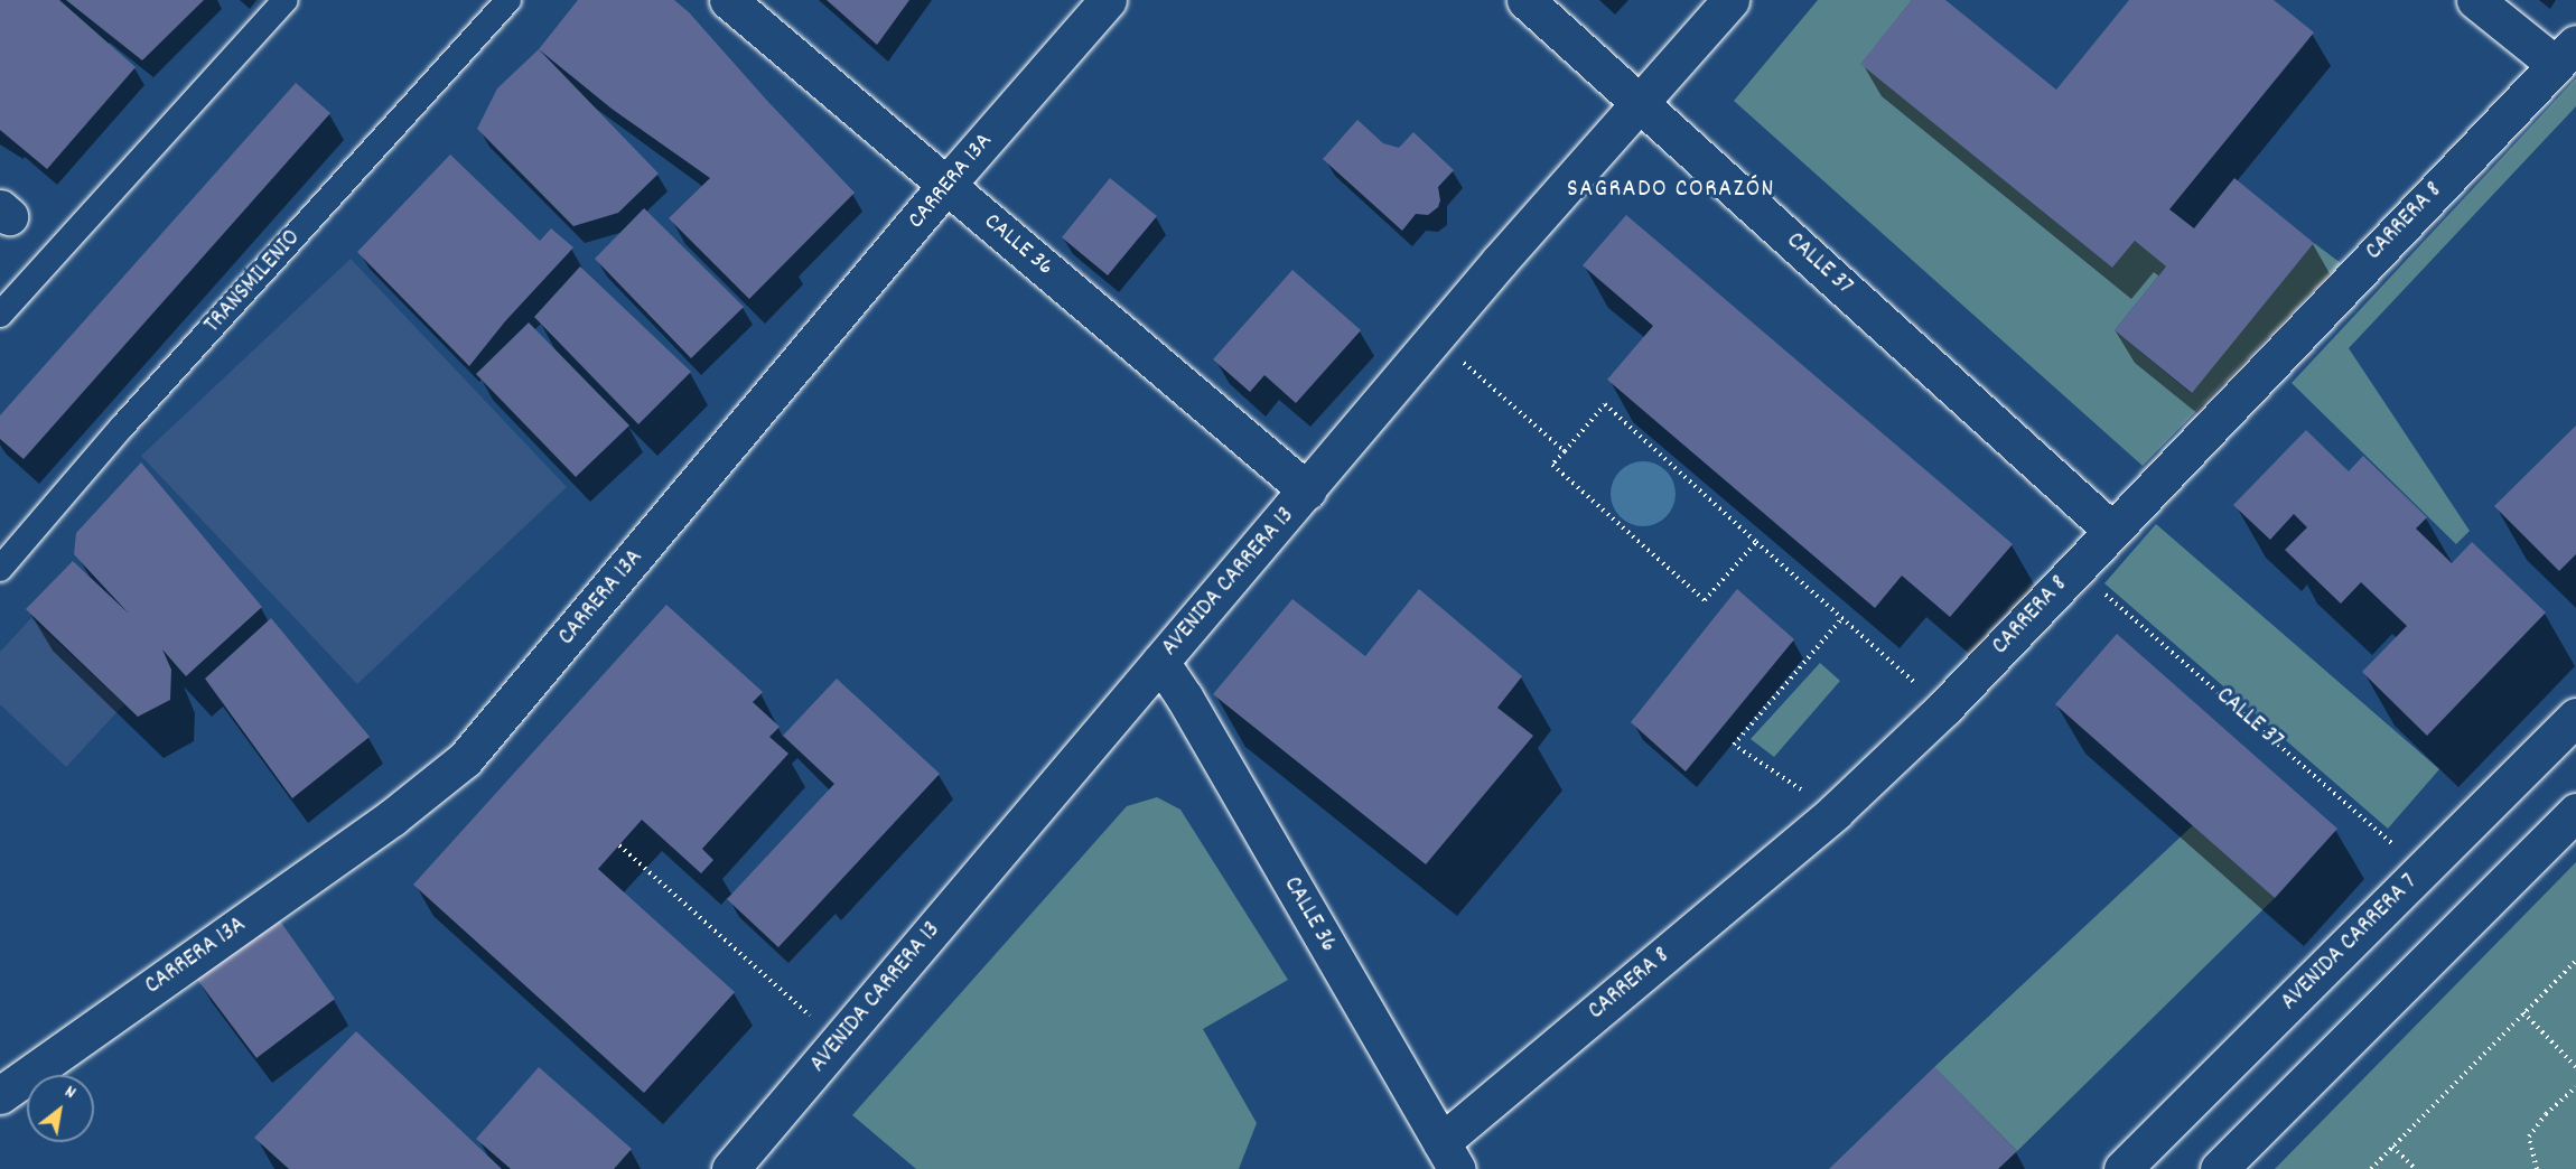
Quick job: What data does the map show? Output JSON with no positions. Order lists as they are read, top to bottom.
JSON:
{
  "streets": {
    "street": [
      "CARRERA 13A",
      "CARRERA 8",
      "CALLE 36",
      "CALLE 37",
      "AVENIDA CARRERA 13",
      "AVENIDA CARRERA 7"
    ],
    "lane": ["TRANSMILENIO"]
  },
  "crossings": [
    ["CARRERA 13A", "CALLE 36"],
    ["CARRERA 8", "CALLE 36"],
    ["CARRERA 8", "CALLE 37"],
    ["CALLE 36", "AVENIDA CARRERA 13"],
    ["CALLE 37", "AVENIDA CARRERA 13"],
    ["CALLE 37", "AVENIDA CARRERA 7"]
  ],
  "districts": ["SAGRADO CORAZÓN"],
  "north": "top right"
}
